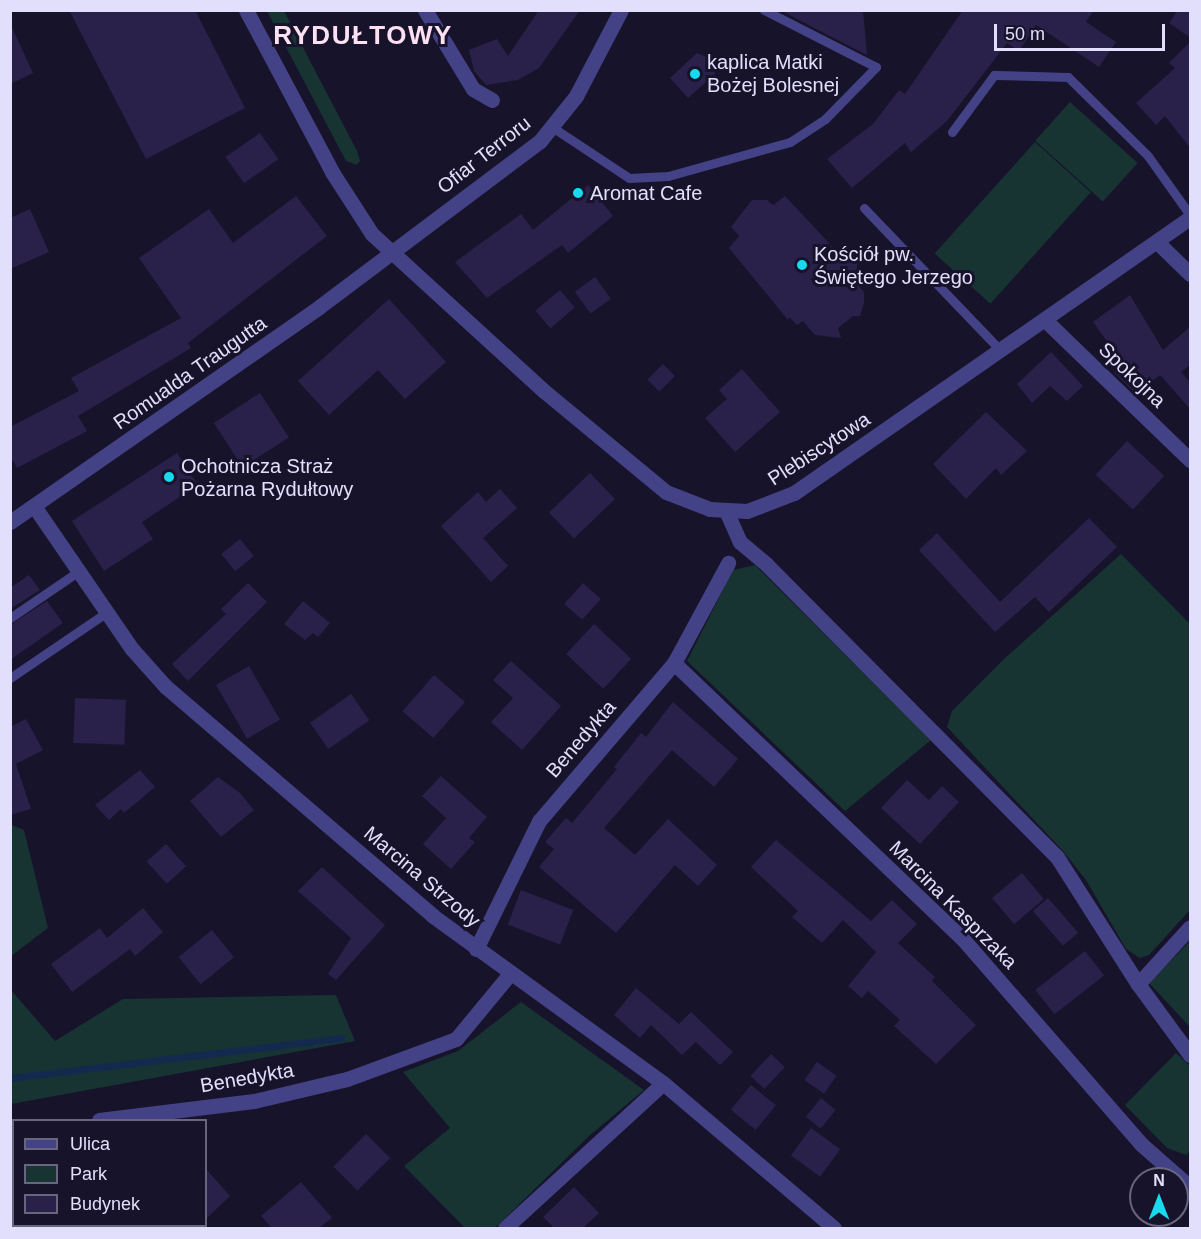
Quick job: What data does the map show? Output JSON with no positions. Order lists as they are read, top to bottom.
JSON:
{
  "streets": {
    "street": [
      "Ofiar Terroru",
      "Romualda Traugutta",
      "Spokojna",
      "Plebiscytowa",
      "Benedykta",
      "Marcina Strzody",
      "Marcina Kasprzaka"
    ]
  },
  "crossings": [
    ["Ofiar Terroru", "Romualda Traugutta"],
    ["Ofiar Terroru", "Plebiscytowa"],
    ["Romualda Traugutta", "Plebiscytowa"],
    ["Romualda Traugutta", "Marcina Strzody"],
    ["Spokojna", "Plebiscytowa"],
    ["Benedykta", "Marcina Strzody"],
    ["Benedykta", "Marcina Kasprzaka"]
  ],
  "districts": ["RYDUŁTOWY"],
  "places": [
    "kaplica Matki Bożej Bolesnej",
    "Aromat Cafe",
    "Kościół pw. Świętego Jerzego",
    "Ochotnicza Straż Pożarna Rydułtowy"
  ],
  "legend": ["Ulica", "Park", "Budynek"],
  "scale_bar": "50 m",
  "north": "top"
}
